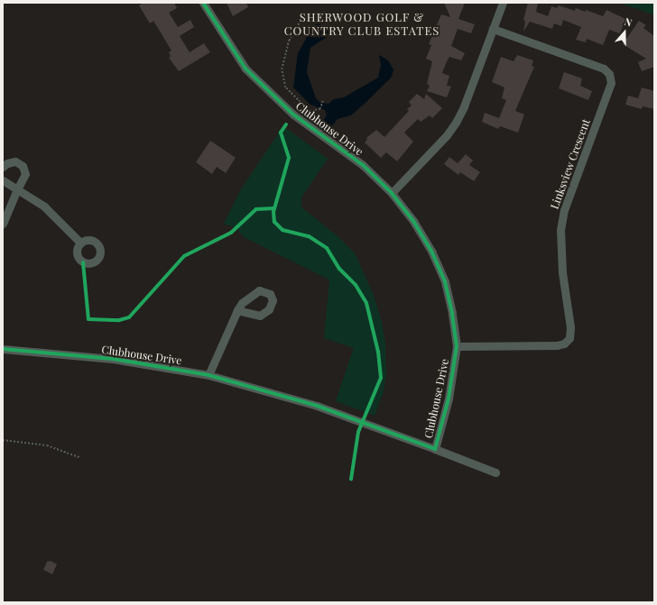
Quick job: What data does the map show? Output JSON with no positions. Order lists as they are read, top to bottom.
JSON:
{
  "streets": {
    "street": ["Clubhouse Drive", "Linksview Crescent"]
  },
  "crossings": [
    ["Clubhouse Drive", "Linksview Crescent"]
  ],
  "districts": ["SHERWOOD GOLF & COUNTRY CLUB ESTATES"],
  "north": "top"
}
